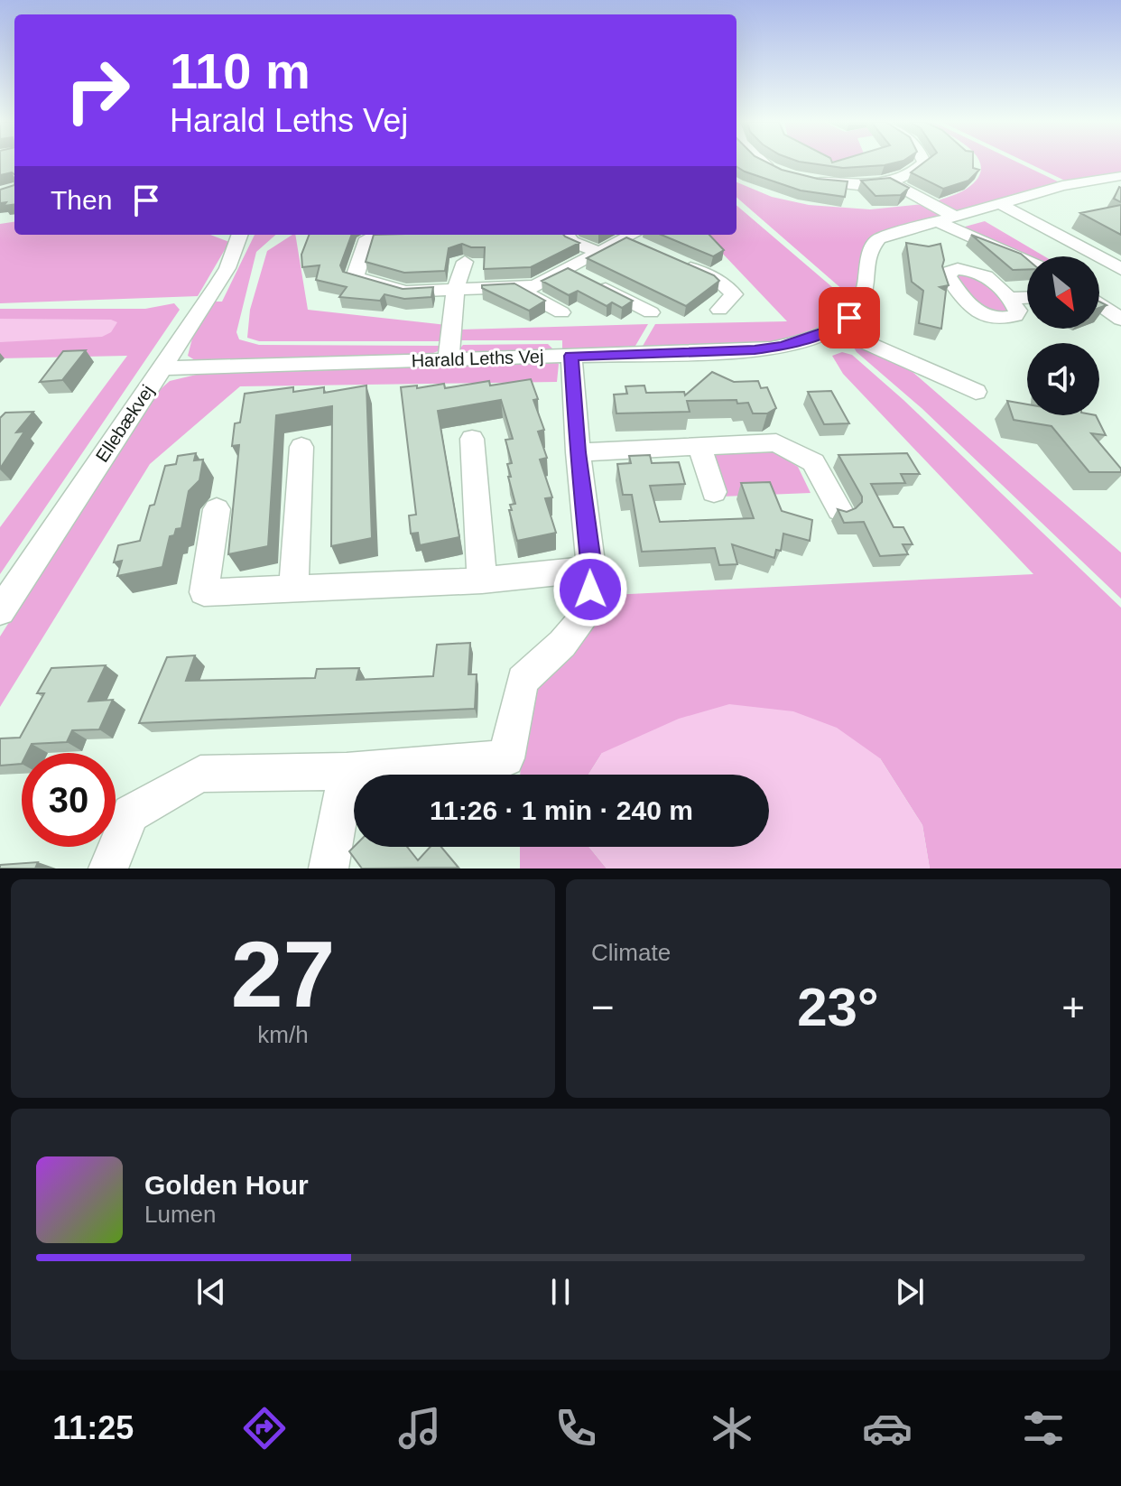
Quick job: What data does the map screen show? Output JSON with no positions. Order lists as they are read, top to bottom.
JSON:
{
  "streets": {
    "street": ["Harald Leths Vej", "Ellebækvej"]
  },
  "crossings": [
    ["Harald Leths Vej", "Ellebækvej"]
  ],
  "north": "bottom right",
  "page": {
    "turn": ["110 m", "Harald Leths Vej"],
    "then": "Then",
    "limit": "30",
    "trip": "11:26 · 1 min · 240 m",
    "tile": [
      ["27", "km/h"],
      "Climate"
    ],
    "heat": ["−", "23°", "+"],
    "song": ["Golden Hour", "Lumen"],
    "tabs": "11:25"
  }
}
